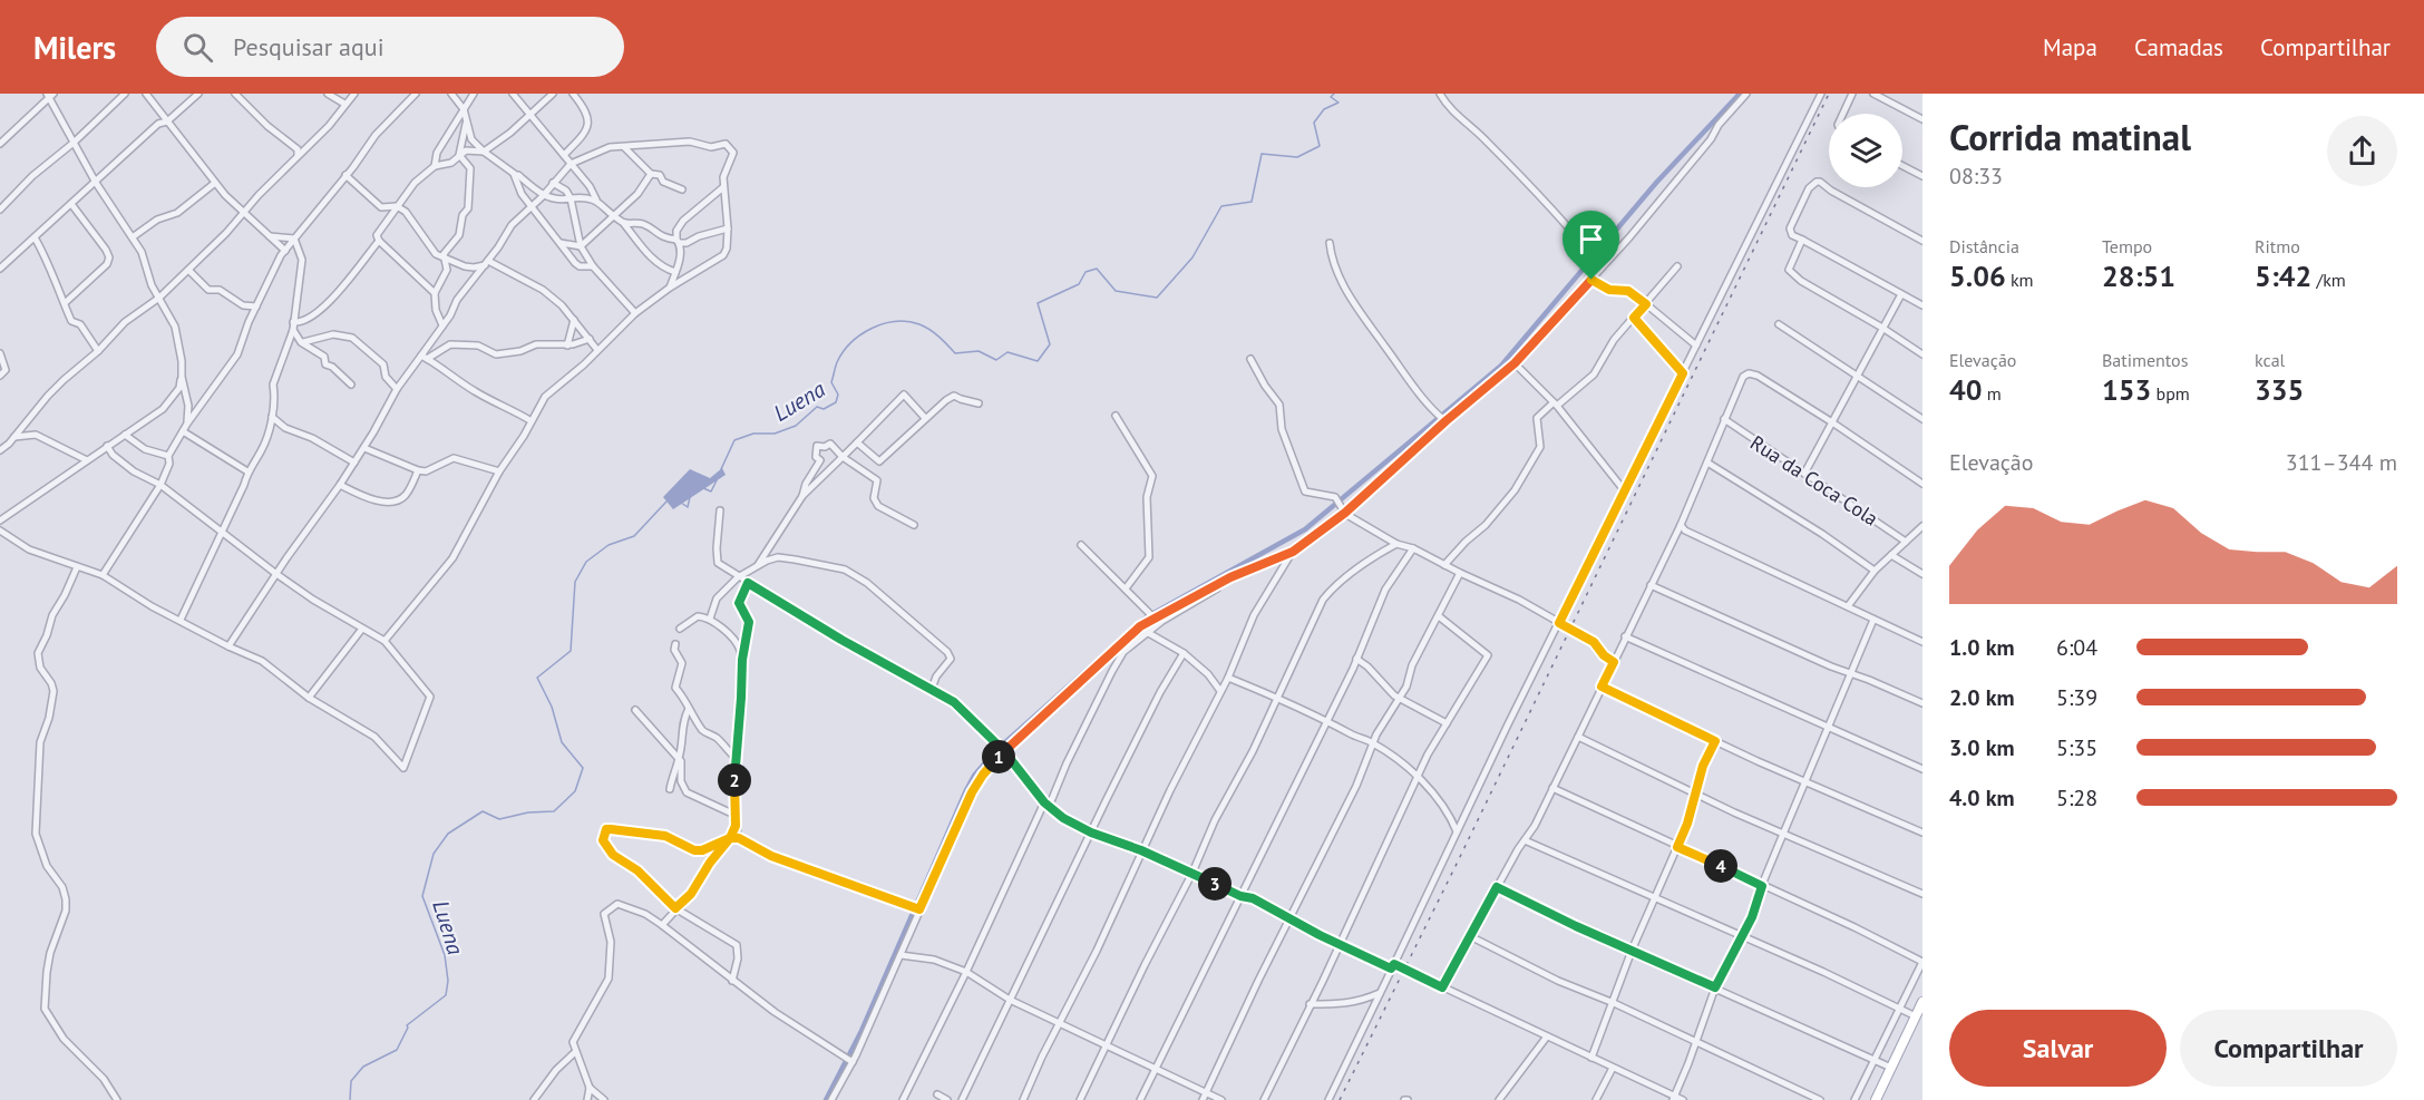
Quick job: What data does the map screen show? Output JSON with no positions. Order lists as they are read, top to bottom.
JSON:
{
  "streets": {
    "street": ["Rua da Coca Cola"]
  },
  "water": ["Luena"],
  "page": {
    "header": "Milers",
    "search": "Pesquisar aqui",
    "nav": ["Mapa", "Camadas", "Compartilhar"],
    "heading": ["Corrida matinal", "08:33"],
    "stats": [
      ["Distância", "5.06 km"],
      ["Tempo", "28:51"],
      ["Ritmo", "5:42 /km"],
      ["Elevação", "40 m"],
      ["Batimentos", "153 bpm"],
      ["kcal", "335"]
    ],
    "chart": ["Elevação", "311–344 m"],
    "list": [
      {
        "name": "1.0 km",
        "note": "6:04"
      },
      {
        "name": "2.0 km",
        "note": "5:39"
      },
      {
        "name": "3.0 km",
        "note": "5:35"
      },
      {
        "name": "4.0 km",
        "note": "5:28"
      }
    ],
    "pins": [
      "1",
      "2",
      "4",
      "3"
    ],
    "buttons": ["Salvar", "Compartilhar"]
  }
}
